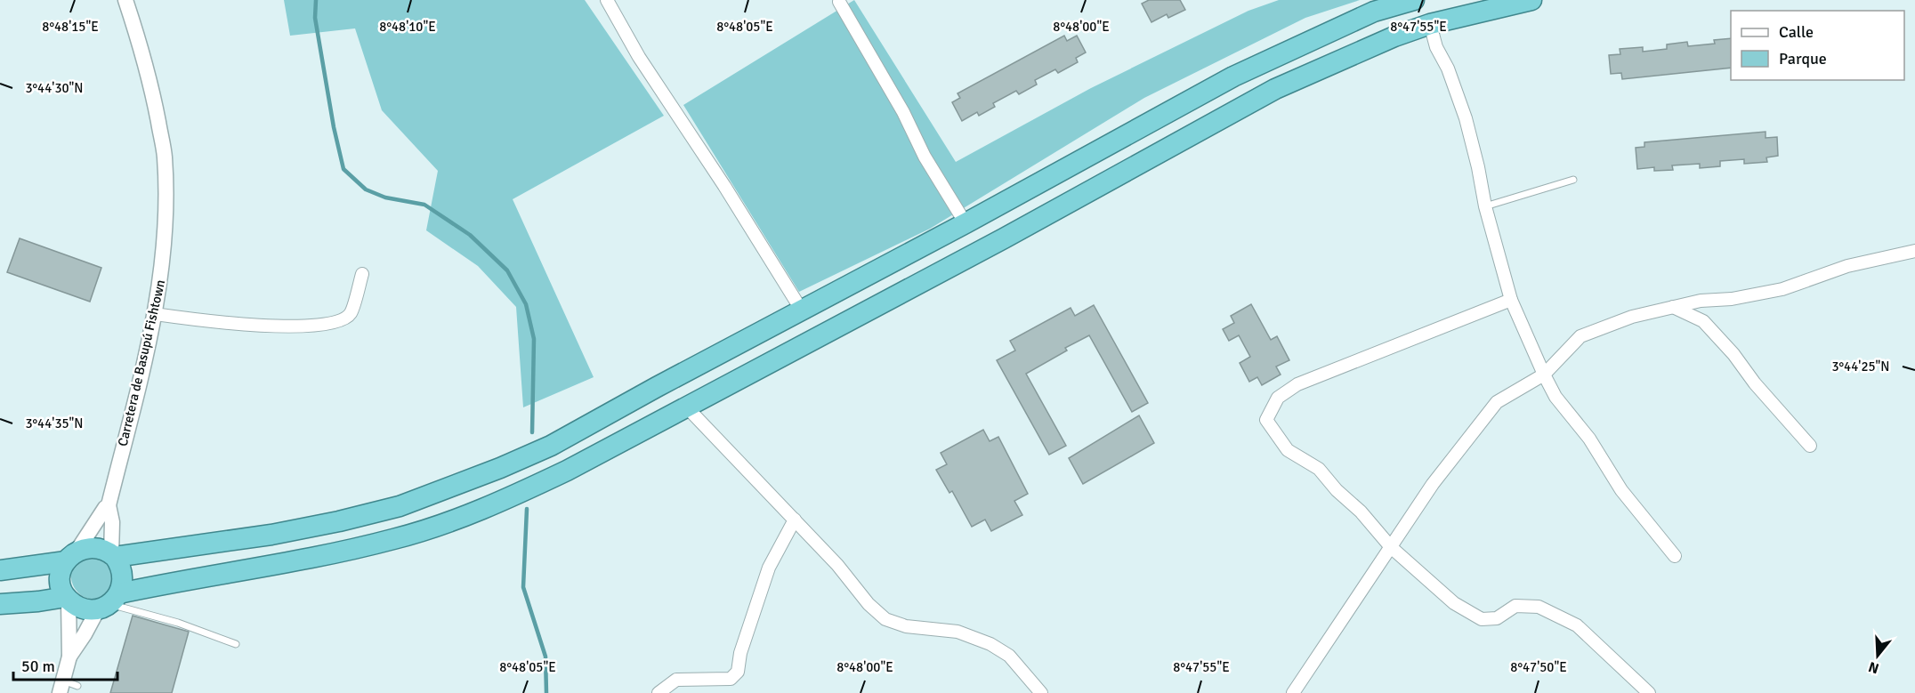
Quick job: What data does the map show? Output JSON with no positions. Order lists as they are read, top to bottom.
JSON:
{
  "streets": {
    "street": ["Carretera de Basupú Fishtown"]
  },
  "legend": ["Calle", "Parque"],
  "scale_bar": "50 m",
  "north": "bottom",
  "coordinates": [
    "8°48'15\"E",
    "8°48'10\"E",
    "8°48'05\"E",
    "8°48'00\"E",
    "8°47'55\"E",
    "3°44'30\"N",
    "3°44'25\"N",
    "3°44'35\"N",
    "8°47'50\"E"
  ]
}
